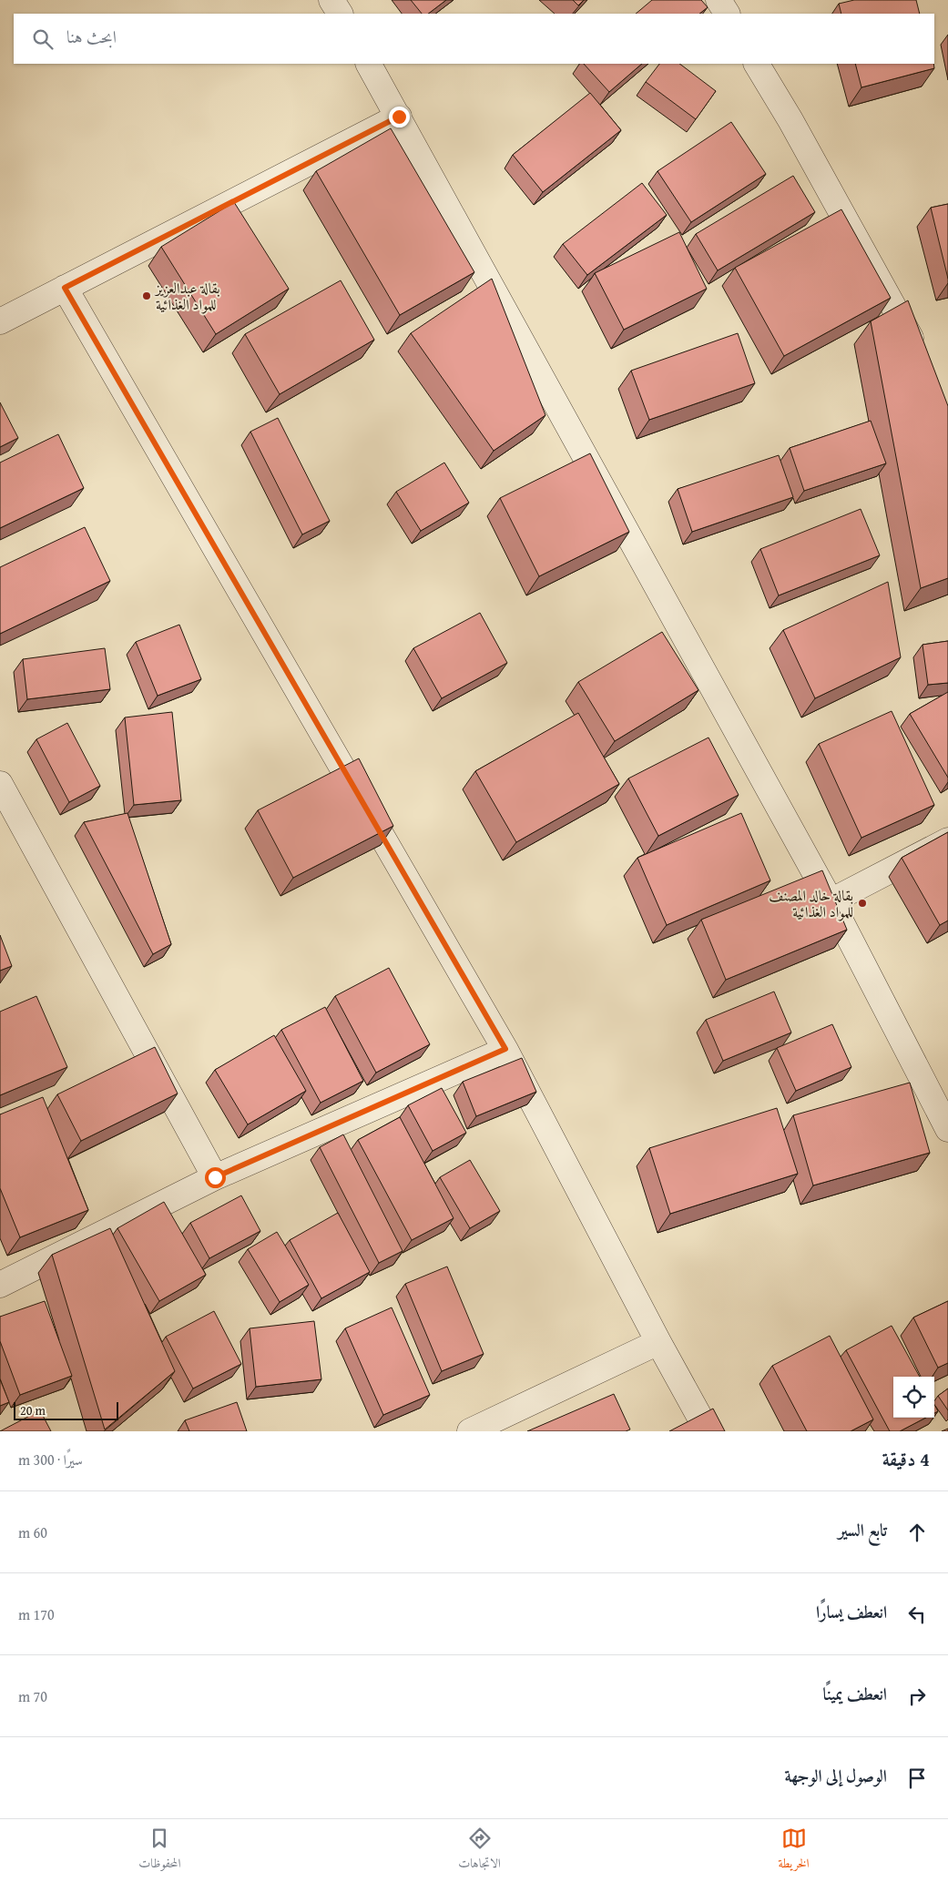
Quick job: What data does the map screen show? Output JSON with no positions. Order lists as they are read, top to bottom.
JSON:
{
  "places": ["بقالة عبدالعزيز للمواد الغذائية", "بقالة خالد المصنف للمواد الغذائية"],
  "scale_bar": "20 m",
  "page": {
    "search": "ابحث هنا",
    "scale": "20 m",
    "heading": ["4 دقيقة", "سيرًا · 300 m"],
    "list": [
      ["تابع السير", "60 m"],
      ["انعطف يسارًا", "170 m"],
      ["انعطف يمينًا", "70 m"],
      "الوصول إلى الوجهة"
    ],
    "nav": ["الخريطة", "الاتجاهات", "المحفوظات"]
  }
}
